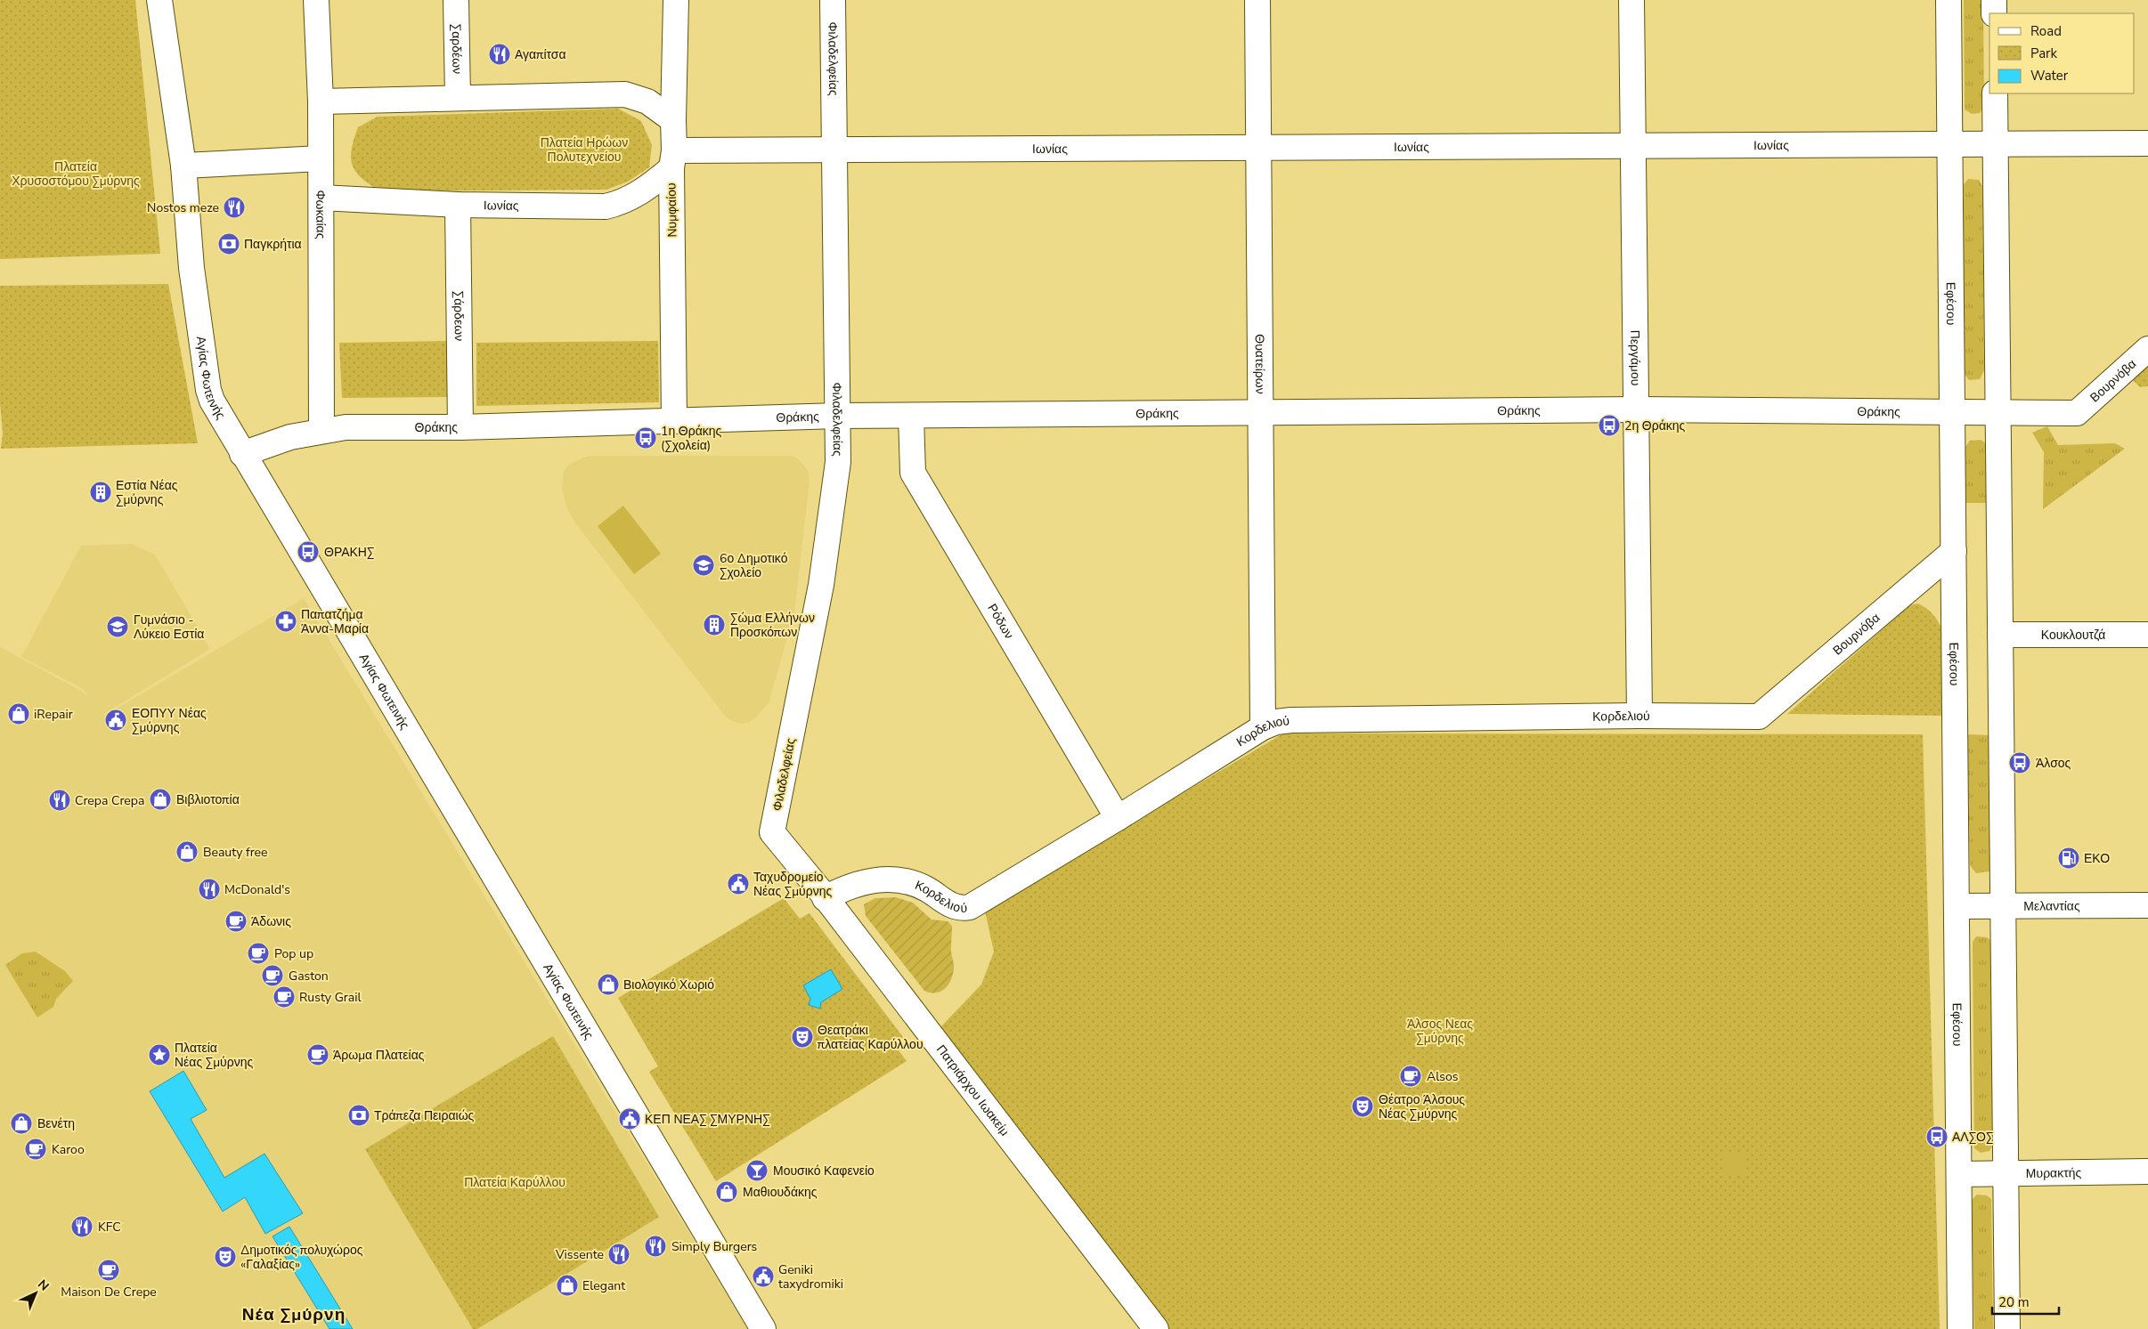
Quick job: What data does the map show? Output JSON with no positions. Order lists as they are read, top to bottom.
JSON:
{
  "streets": {
    "street": [
      "Σαρδέων",
      "Φιλαδελφείας",
      "Ιωνίας",
      "Νυμφαίου",
      "Φωκαίας",
      "Εφέσου",
      "Σάρδεων",
      "Περγάμου",
      "Θυατείρων",
      "Αγίας Φωτεινής",
      "Βουρνόβα",
      "Θράκης",
      "Ρόδων",
      "Κουκλουτζά",
      "Κορδελιού",
      "Μελαντίας",
      "Πατριάρχου Ιωακείμ",
      "Μυρακτής"
    ]
  },
  "crossings": [
    ["Φιλαδελφείας", "Ιωνίας"],
    ["Φιλαδελφείας", "Θράκης"],
    ["Φιλαδελφείας", "Πατριάρχου Ιωακείμ"],
    ["Ιωνίας", "Νυμφαίου"],
    ["Ιωνίας", "Φωκαίας"],
    ["Ιωνίας", "Εφέσου"],
    ["Ιωνίας", "Σάρδεων"],
    ["Ιωνίας", "Περγάμου"],
    ["Ιωνίας", "Θυατείρων"],
    ["Νυμφαίου", "Θράκης"],
    ["Φωκαίας", "Θράκης"],
    ["Εφέσου", "Βουρνόβα"],
    ["Εφέσου", "Θράκης"],
    ["Εφέσου", "Μελαντίας"],
    ["Εφέσου", "Μυρακτής"],
    ["Σάρδεων", "Θράκης"],
    ["Περγάμου", "Θράκης"],
    ["Περγάμου", "Κορδελιού"],
    ["Θυατείρων", "Θράκης"],
    ["Θυατείρων", "Κορδελιού"],
    ["Αγίας Φωτεινής", "Θράκης"],
    ["Βουρνόβα", "Θράκης"],
    ["Βουρνόβα", "Κορδελιού"],
    ["Θράκης", "Ρόδων"],
    ["Ρόδων", "Κορδελιού"],
    ["Κορδελιού", "Πατριάρχου Ιωακείμ"]
  ],
  "districts": ["Νέα Σμύρνη"],
  "parks": [
    "Πλατεία Ηρώων Πολυτεχνείου",
    "Πλατεία Χρυσοστόμου Σμύρνης",
    "Άλσος Νεας Σμύρνης",
    "Πλατεία Καρύλλου"
  ],
  "places": {
    "restaurant": [
      "Αγαπίτσα",
      "Nostos meze",
      "Crepa Crepa",
      "McDonald's",
      "KFC",
      "Simply Burgers",
      "Vissente"
    ],
    "bank": ["Παγκρήτια", "Τράπεζα Πειραιώς"],
    "bus stop": [
      "2η Θράκης",
      "1η Θράκης (Σχολεία)",
      "ΘΡΑΚΗΣ",
      "Άλσος",
      "ΑΛΣΟΣ"
    ],
    "building": ["Εστία Νέας Σμύρνης", "Σώμα Ελλήνων Προσκόπων"],
    "school or university": ["6ο Δημοτικό Σχολείο", "Γυμνάσιο - Λύκειο Εστία"],
    "pharmacy": ["Παπατζήμα Άννα-Μαρία"],
    "shop": [
      "iRepair",
      "Βιβλιοτοπία",
      "Beauty free",
      "Βιολογικό Χωριό",
      "Βενέτη",
      "Μαθιουδάκης",
      "Elegant"
    ],
    "public building": [
      "ΕΟΠΥΥ Νέας Σμύρνης",
      "Ταχυδρομείο Νέας Σμύρνης",
      "ΚΕΠ ΝΕΑΣ ΣΜΥΡΝΗΣ",
      "Geniki taxydromiki"
    ],
    "fuel station": ["ΕΚΟ"],
    "cafe": [
      "Άδωνις",
      "Pop up",
      "Gaston",
      "Rusty Grail",
      "Άρωμα Πλατείας",
      "Alsos",
      "Karoo",
      "Maison De Crepe"
    ],
    "theatre": ["Θεατράκι πλατείας Καρύλλου", "Θέατρο Άλσους Νέας Σμύρνης", "Δημοτικός πολυχώρος «Γαλαξίας»"],
    "place": ["Πλατεία Νέας Σμύρνης"],
    "bar": ["Μουσικό Καφενείο"]
  },
  "legend": ["Road", "Park", "Water"],
  "scale_bar": "20 m",
  "north": "top right"
}
